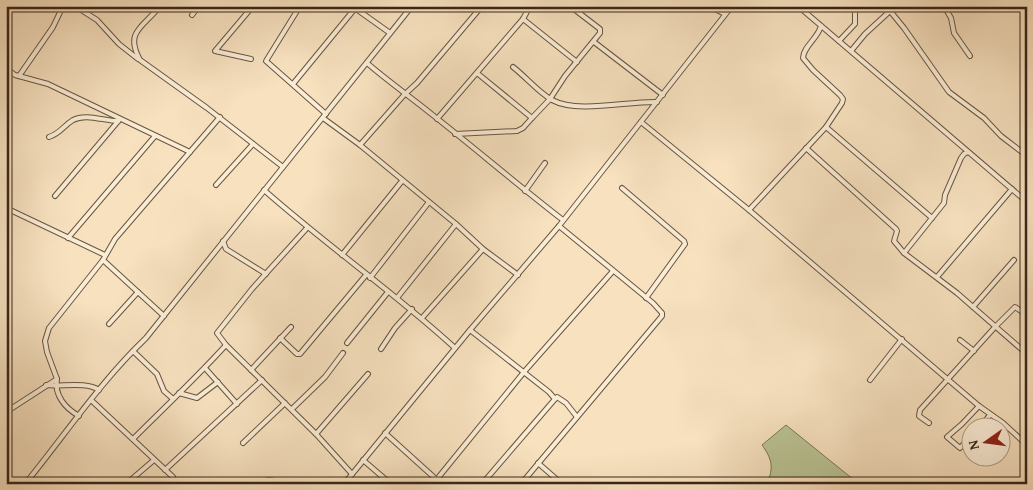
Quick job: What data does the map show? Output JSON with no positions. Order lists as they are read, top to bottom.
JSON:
{
  "north": "left"
}
